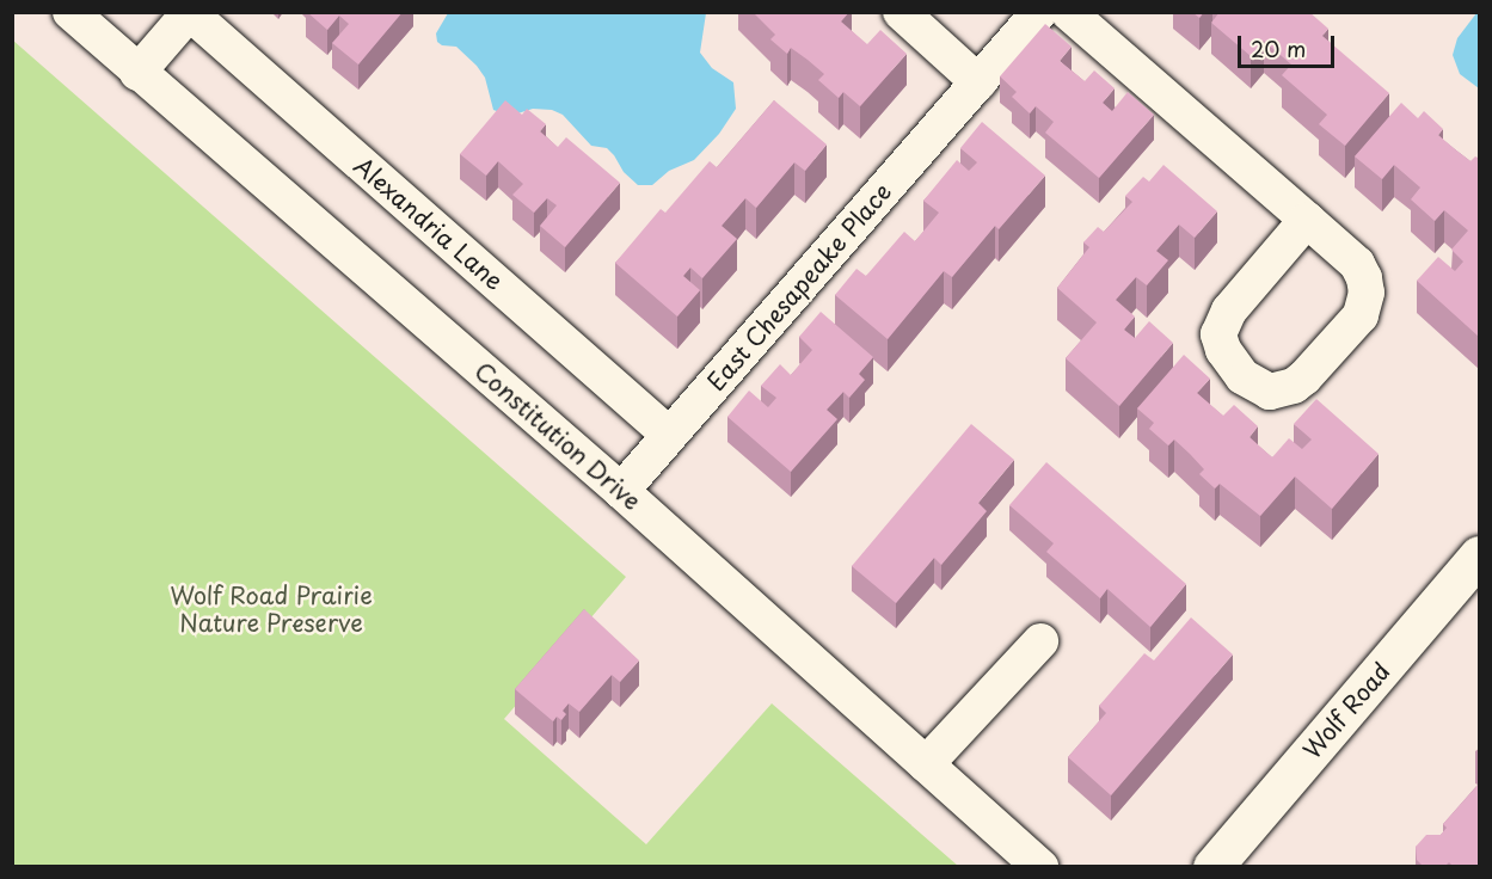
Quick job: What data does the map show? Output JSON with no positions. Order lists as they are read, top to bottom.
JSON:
{
  "streets": {
    "main road": ["Wolf Road"],
    "street": ["Alexandria Lane", "East Chesapeake Place", "Constitution Drive"]
  },
  "crossings": [
    ["Alexandria Lane", "East Chesapeake Place"],
    ["East Chesapeake Place", "Constitution Drive"]
  ],
  "parks": ["Wolf Road Prairie Nature Preserve"],
  "scale_bar": "20 m"
}
